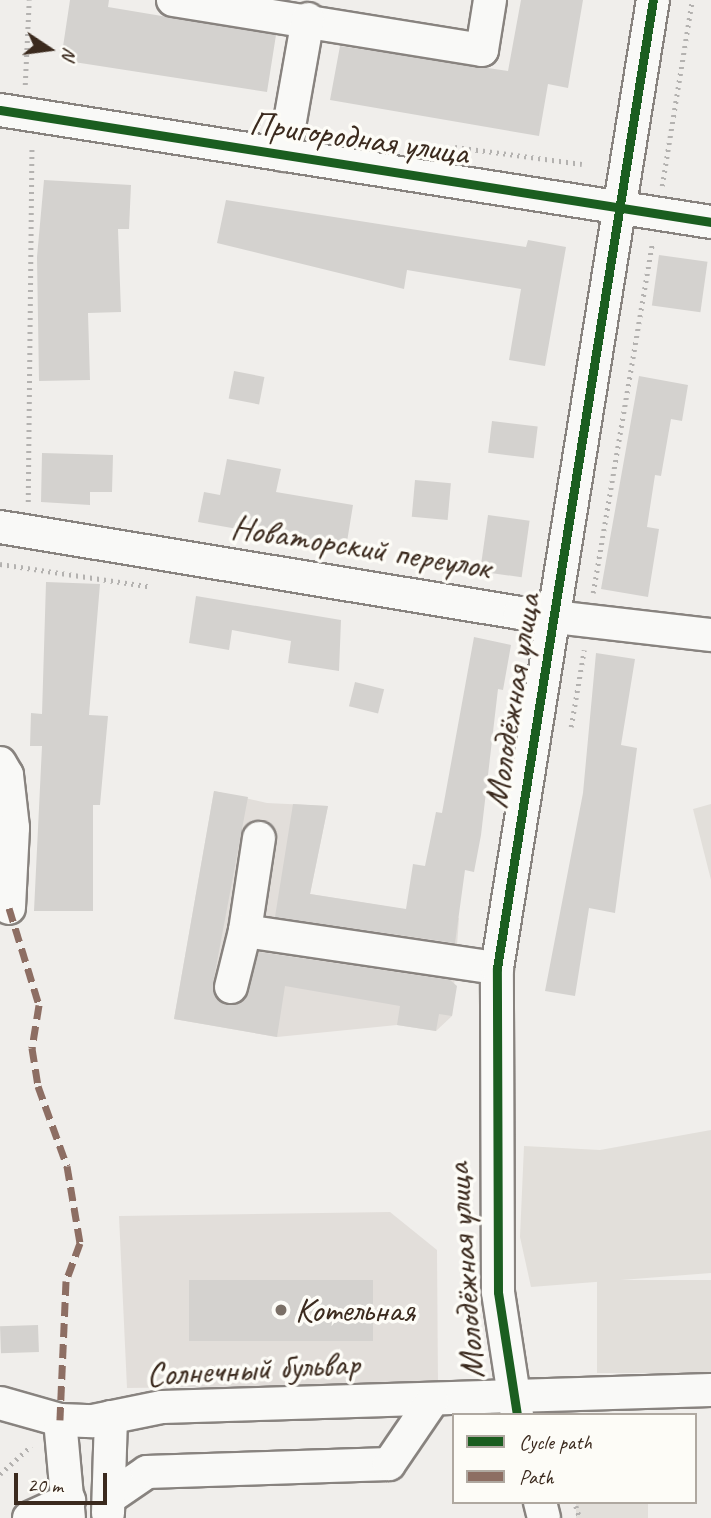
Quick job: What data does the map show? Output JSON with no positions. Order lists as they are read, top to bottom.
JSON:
{
  "streets": {
    "street": [
      "Пригородная улица",
      "Новаторский переулок",
      "Молодёжная улица",
      "Солнечный бульвар"
    ]
  },
  "crossings": [
    ["Пригородная улица", "Молодёжная улица"],
    ["Новаторский переулок", "Молодёжная улица"],
    ["Молодёжная улица", "Солнечный бульвар"]
  ],
  "places": ["Котельная"],
  "legend": ["Cycle path", "Path"],
  "scale_bar": "20 m",
  "north": "right"
}
